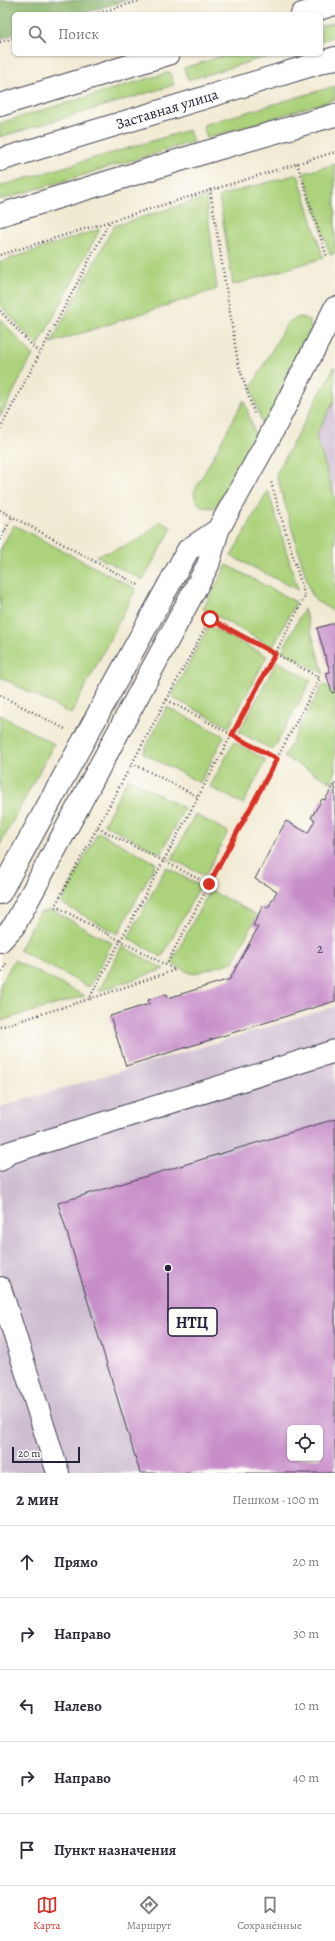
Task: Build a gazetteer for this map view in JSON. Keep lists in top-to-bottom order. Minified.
{"streets":{"street":["Заставная улица"]},"places":["НТЦ"],"house_numbers":["2"],"scale_bar":"20 m","page":{"search":"Поиск","scale":"20 m","heading":["2 мин","Пешком · 100 m"],"list":[["Прямо","20 m"],["Направо","30 m"],["Налево","10 m"],["Направо","40 m"],"Пункт назначения"],"nav":["Карта","Маршрут","Сохранённые"]}}
